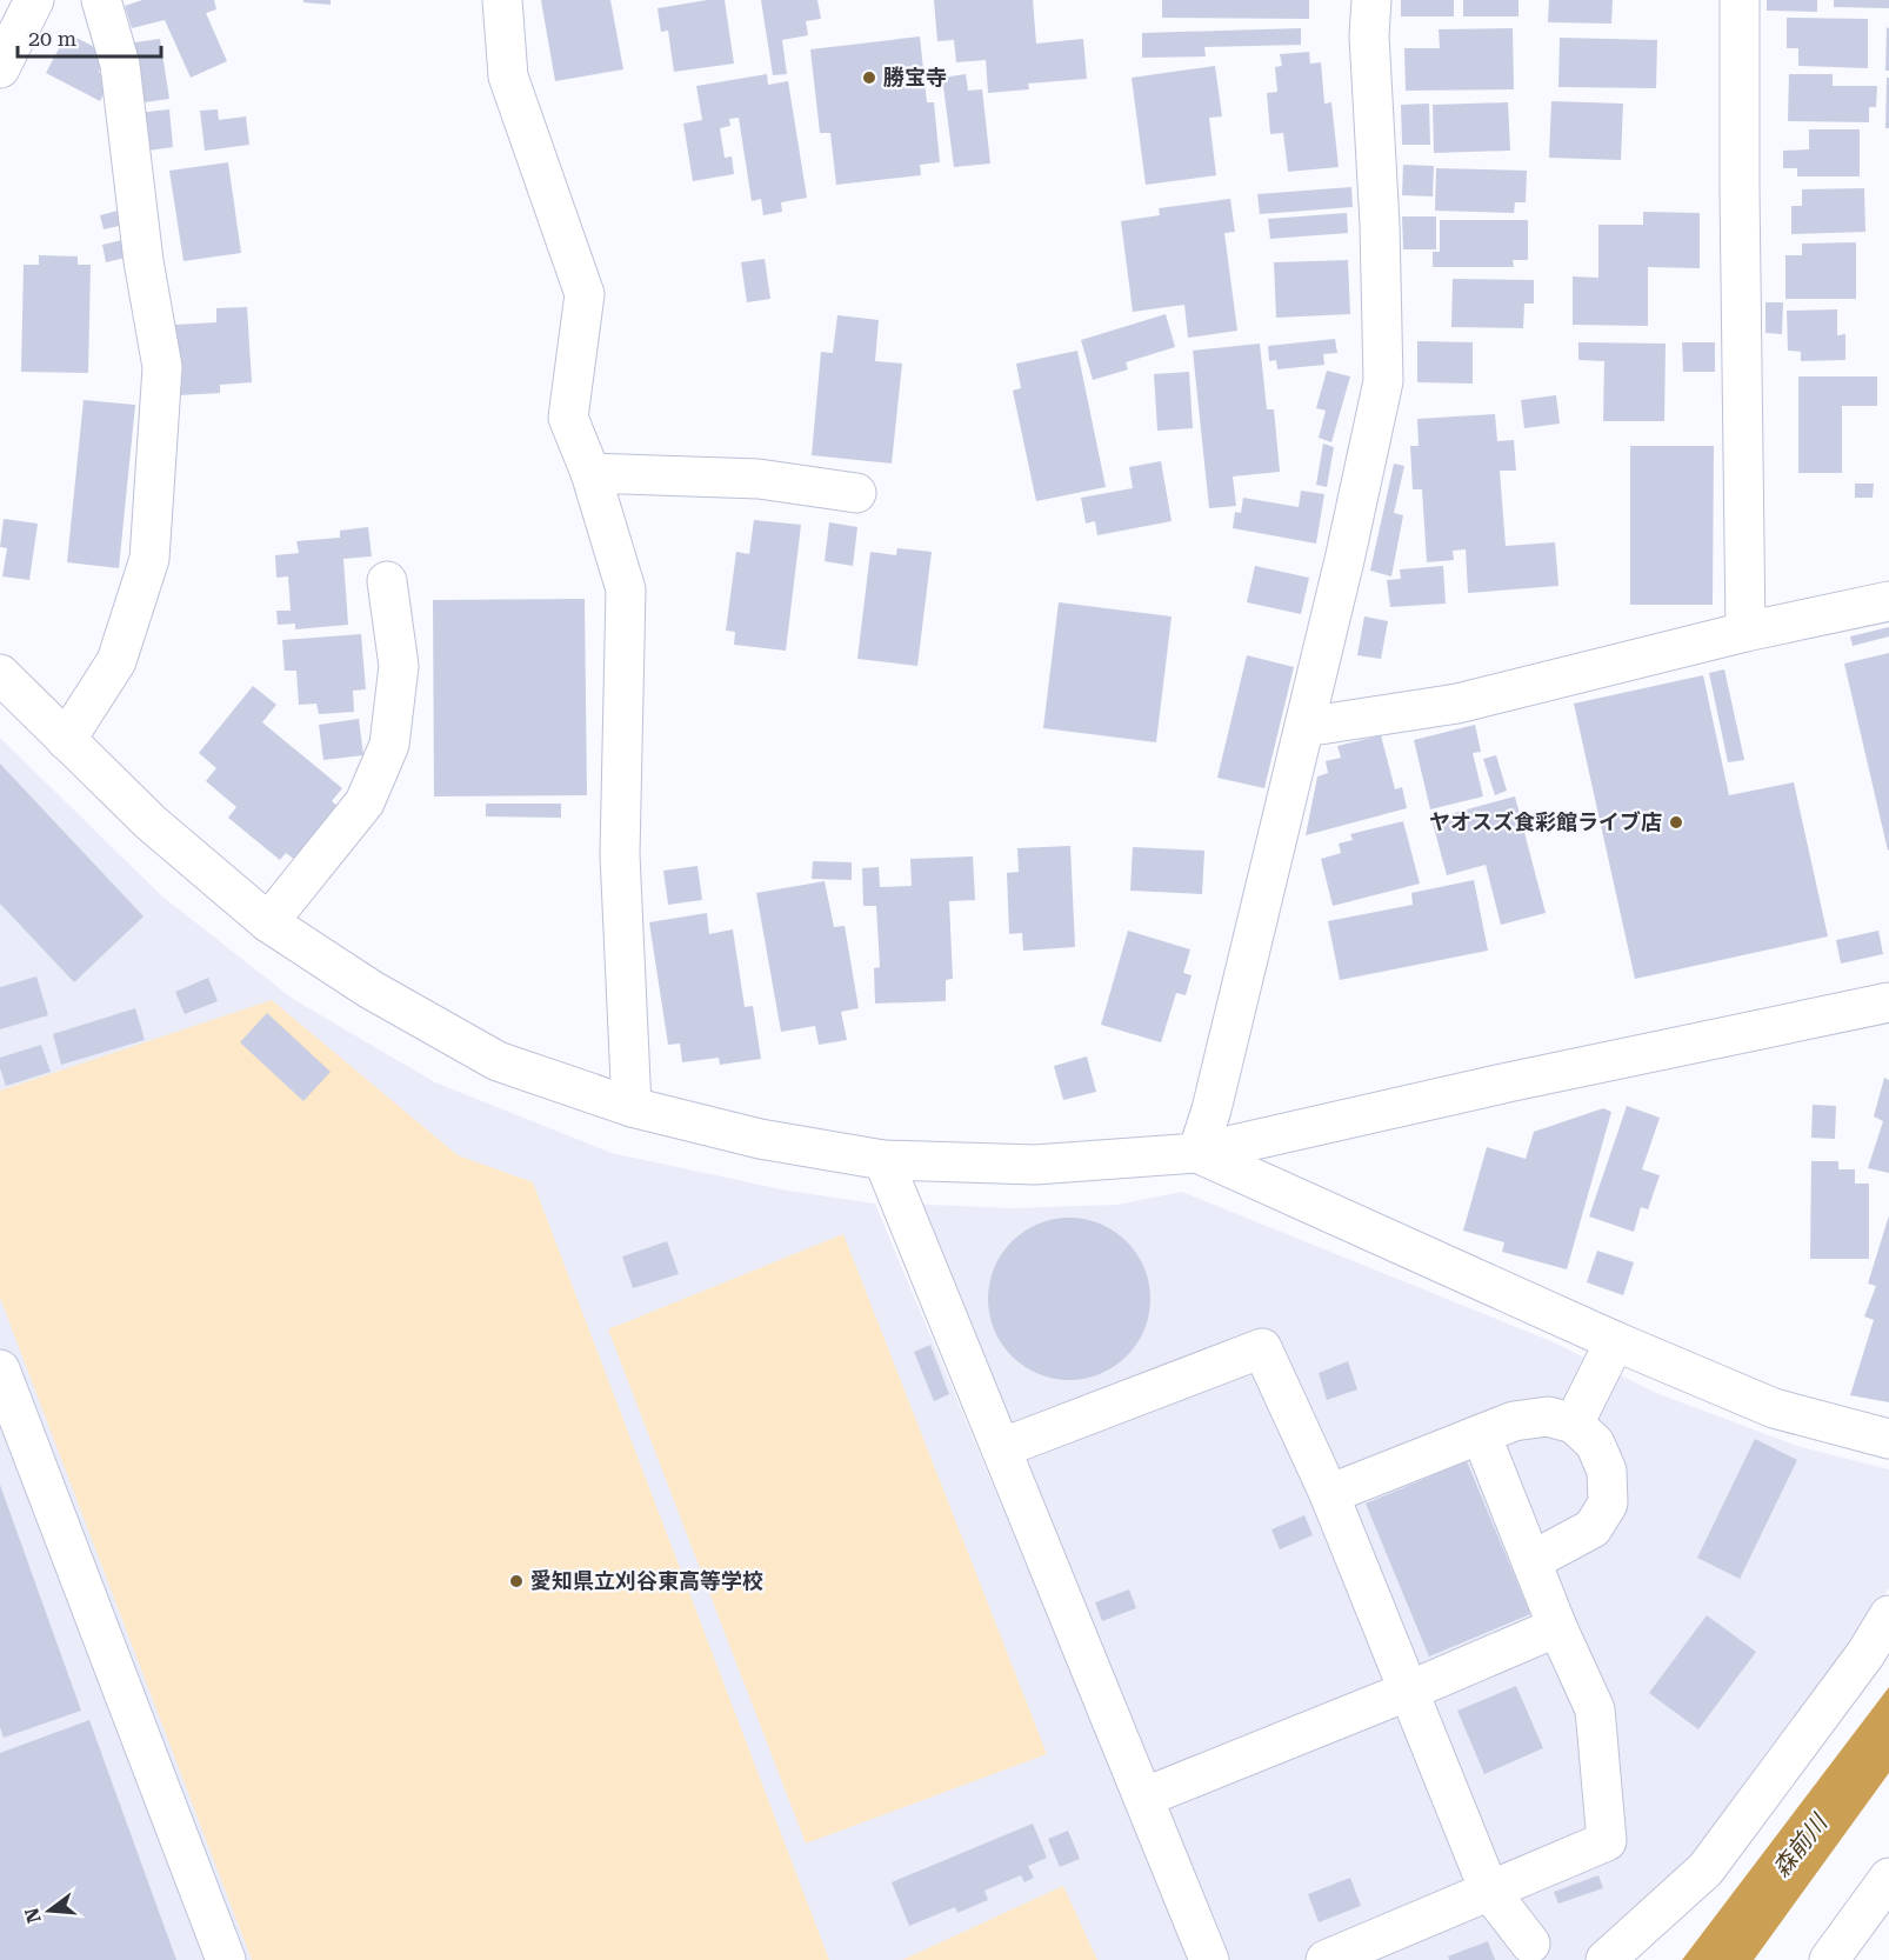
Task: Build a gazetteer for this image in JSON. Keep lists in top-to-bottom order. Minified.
{"water":["森前川"],"places":["勝宝寺","ヤオスズ食彩館ライブ店","愛知県立刈谷東高等学校"],"scale_bar":"20 m","north":"left"}
